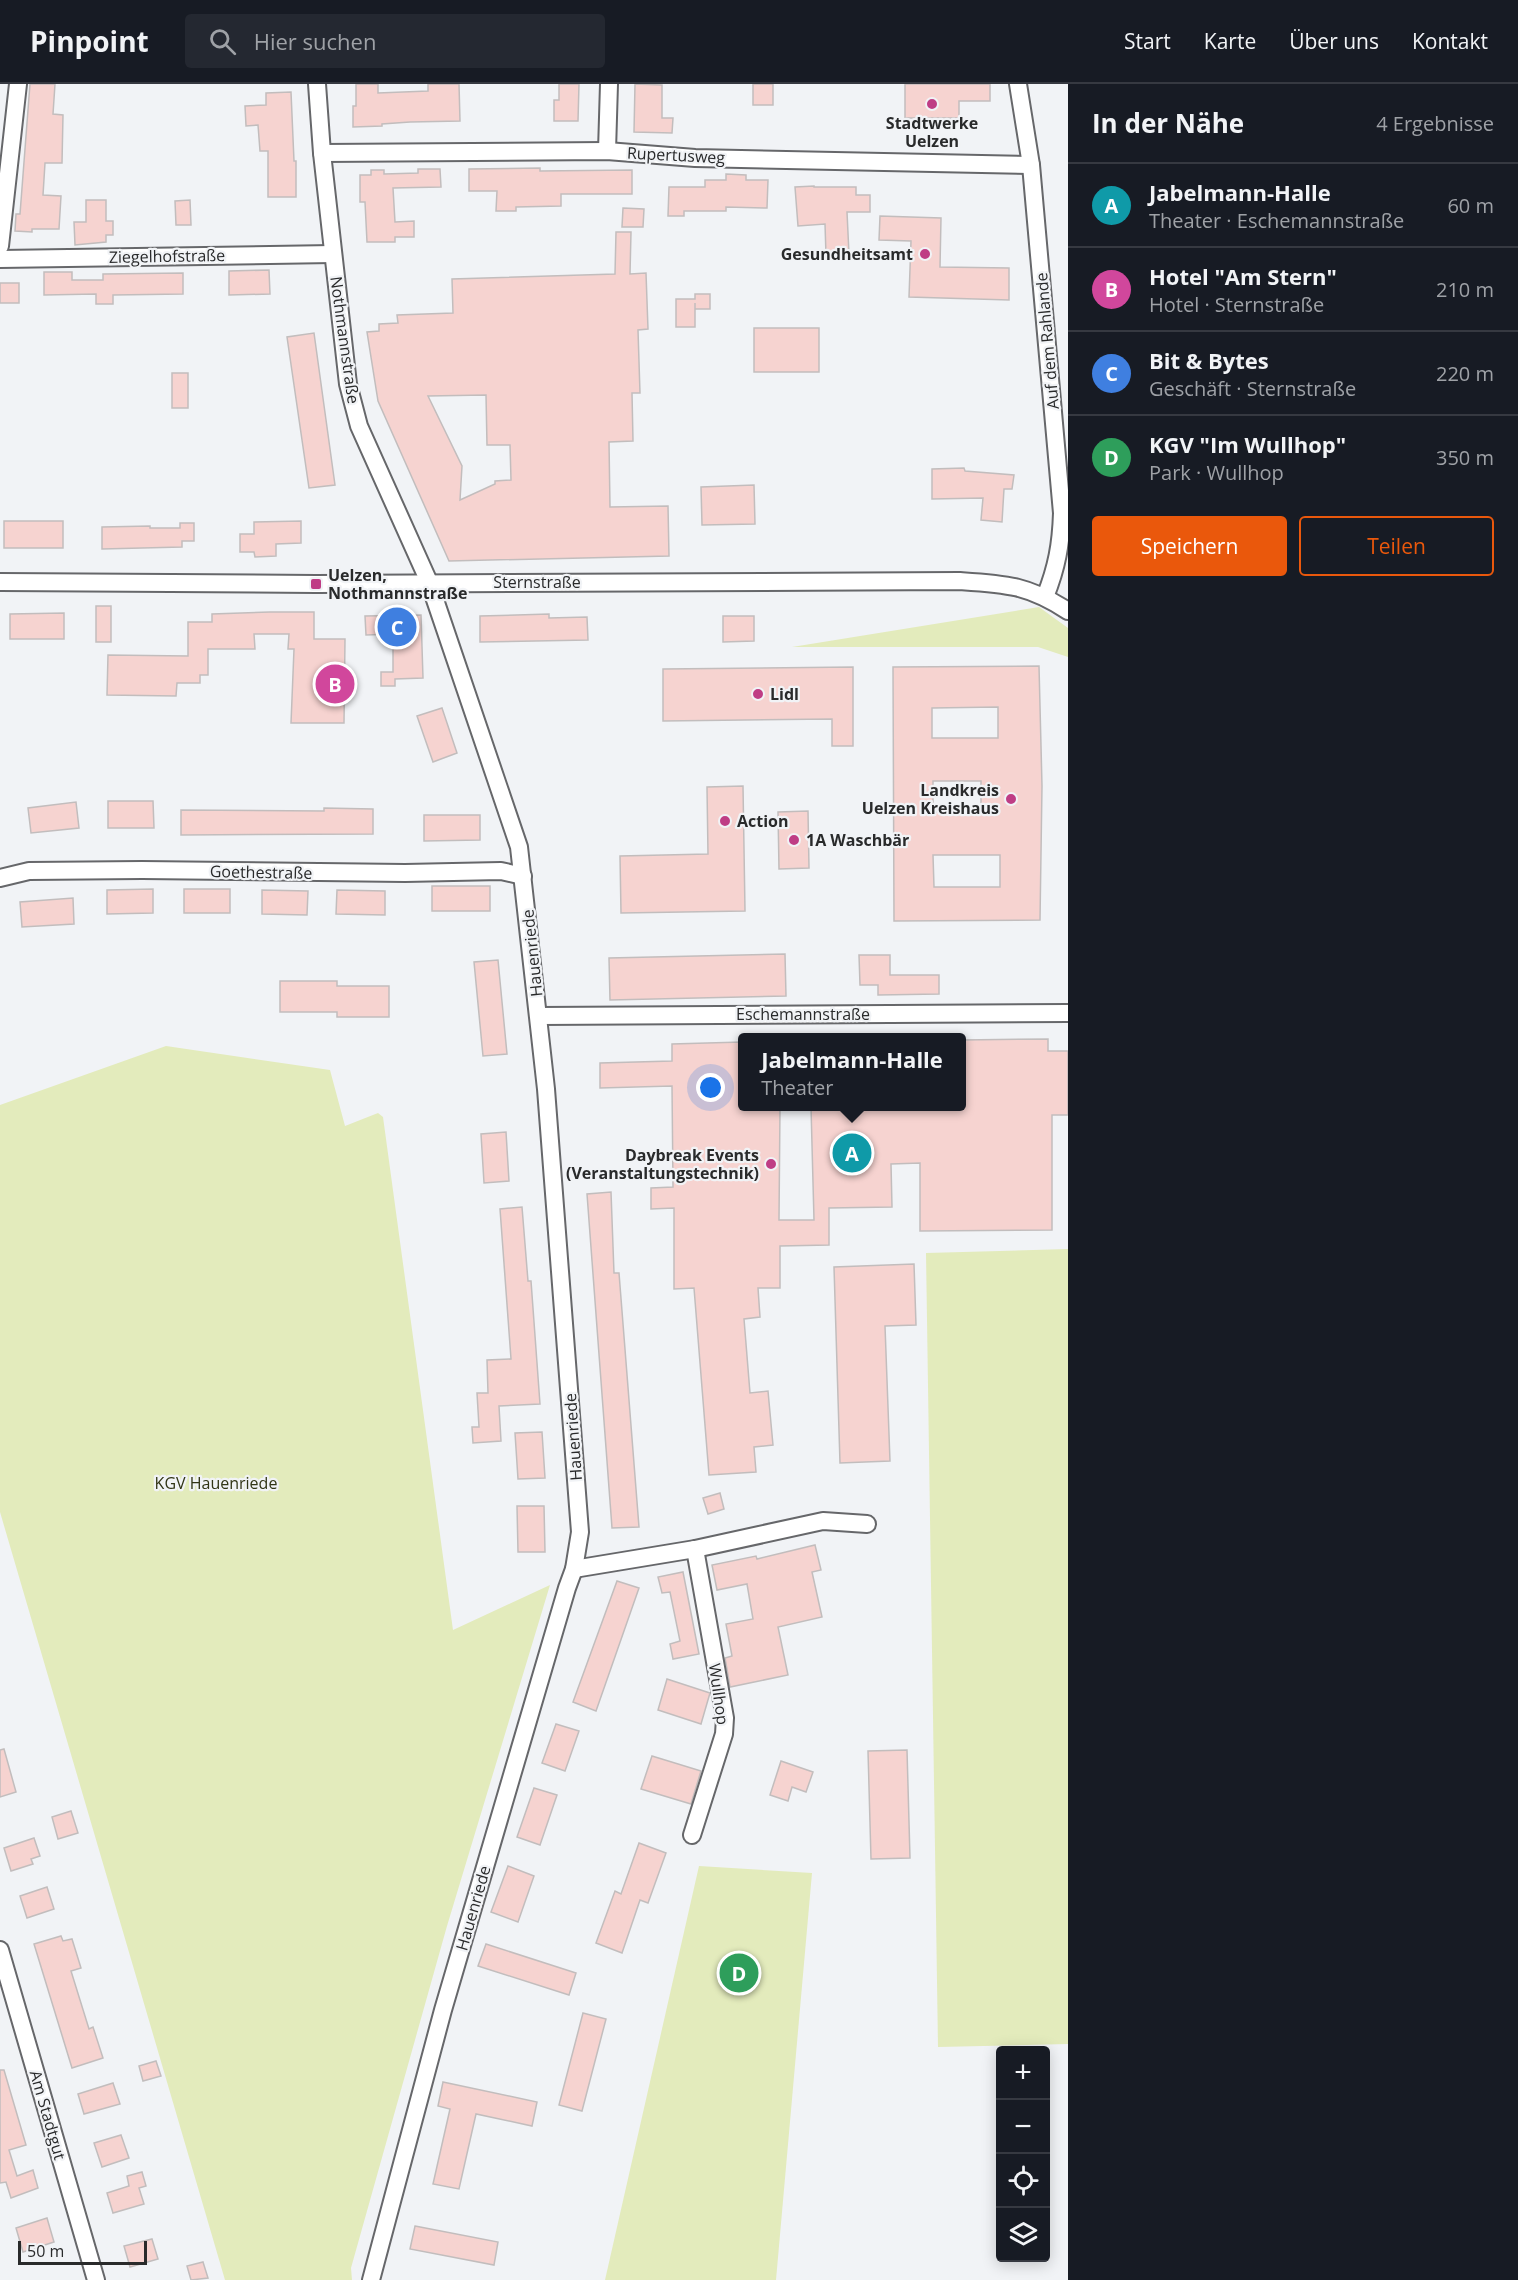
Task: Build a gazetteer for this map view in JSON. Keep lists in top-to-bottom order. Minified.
{"streets":{"street":["Rupertusweg","Ziegelhofstraße","Nothmannstraße","Auf dem Rahlande","Sternstraße","Goethestraße","Hauenriede","Eschemannstraße","Wullhop","Am Stadtgut"]},"crossings":[["Rupertusweg","Nothmannstraße"],["Rupertusweg","Auf dem Rahlande"],["Ziegelhofstraße","Nothmannstraße"],["Nothmannstraße","Sternstraße"],["Nothmannstraße","Hauenriede"],["Auf dem Rahlande","Sternstraße"],["Sternstraße","Hauenriede"],["Goethestraße","Hauenriede"],["Hauenriede","Eschemannstraße"]],"parks":["KGV Hauenriede"],"places":{"other":["Stadtwerke Uelzen","Gesundheitsamt","Lidl","Landkreis Uelzen Kreishaus","Action","1A Waschbär","Daybreak Events (Veranstaltungstechnik)"],"transit":["Uelzen, Nothmannstraße"]},"scale_bar":"50 m","page":{"header":"Pinpoint","search":"Hier suchen","nav":["Start","Karte","Über uns","Kontakt"],"heading":["In der Nähe","4 Ergebnisse"],"list":[{"mark":"A","name":"Jabelmann-Halle","note":"Theater · Eschemannstraße","value":"60 m"},{"mark":"B","name":"Hotel \"Am Stern\"","note":"Hotel · Sternstraße","value":"210 m"},{"mark":"C","name":"Bit & Bytes","note":"Geschäft · Sternstraße","value":"220 m"},{"mark":"D","name":"KGV \"Im Wullhop\"","note":"Park · Wullhop","value":"350 m"}],"buttons":["Speichern","Teilen"],"pins":["C","B","A","D"],"popup":["Jabelmann-Halle","Theater"],"map_buttons":["+","−"],"scale":"50 m"}}
